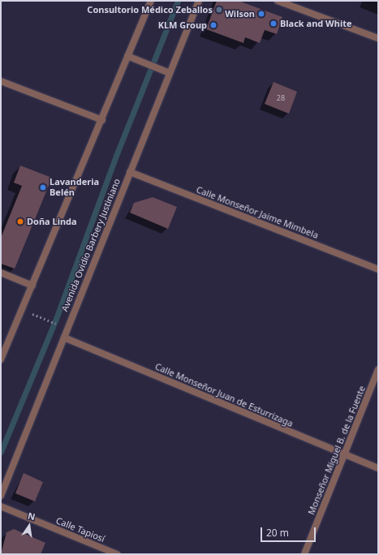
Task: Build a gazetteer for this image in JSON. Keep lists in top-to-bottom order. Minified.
{"streets":{"street":["Calle Monseñor Jaime Mimbela","Avenida Ovidio Barbery Justiniano","Calle Monseñor Juan de Esturrizaga","Monseñor Miguel B. de la Fuente","Calle Tapiosí"]},"crossings":[["Calle Monseñor Jaime Mimbela","Avenida Ovidio Barbery Justiniano"],["Avenida Ovidio Barbery Justiniano","Calle Monseñor Juan de Esturrizaga"],["Calle Monseñor Juan de Esturrizaga","Monseñor Miguel B. de la Fuente"]],"places":["Consultorio Médico Zeballos","Wilson","Black and White","KLM Group","Lavanderia Belén","Doña Linda"],"house_numbers":["28"],"scale_bar":"20 m","north":"top"}
